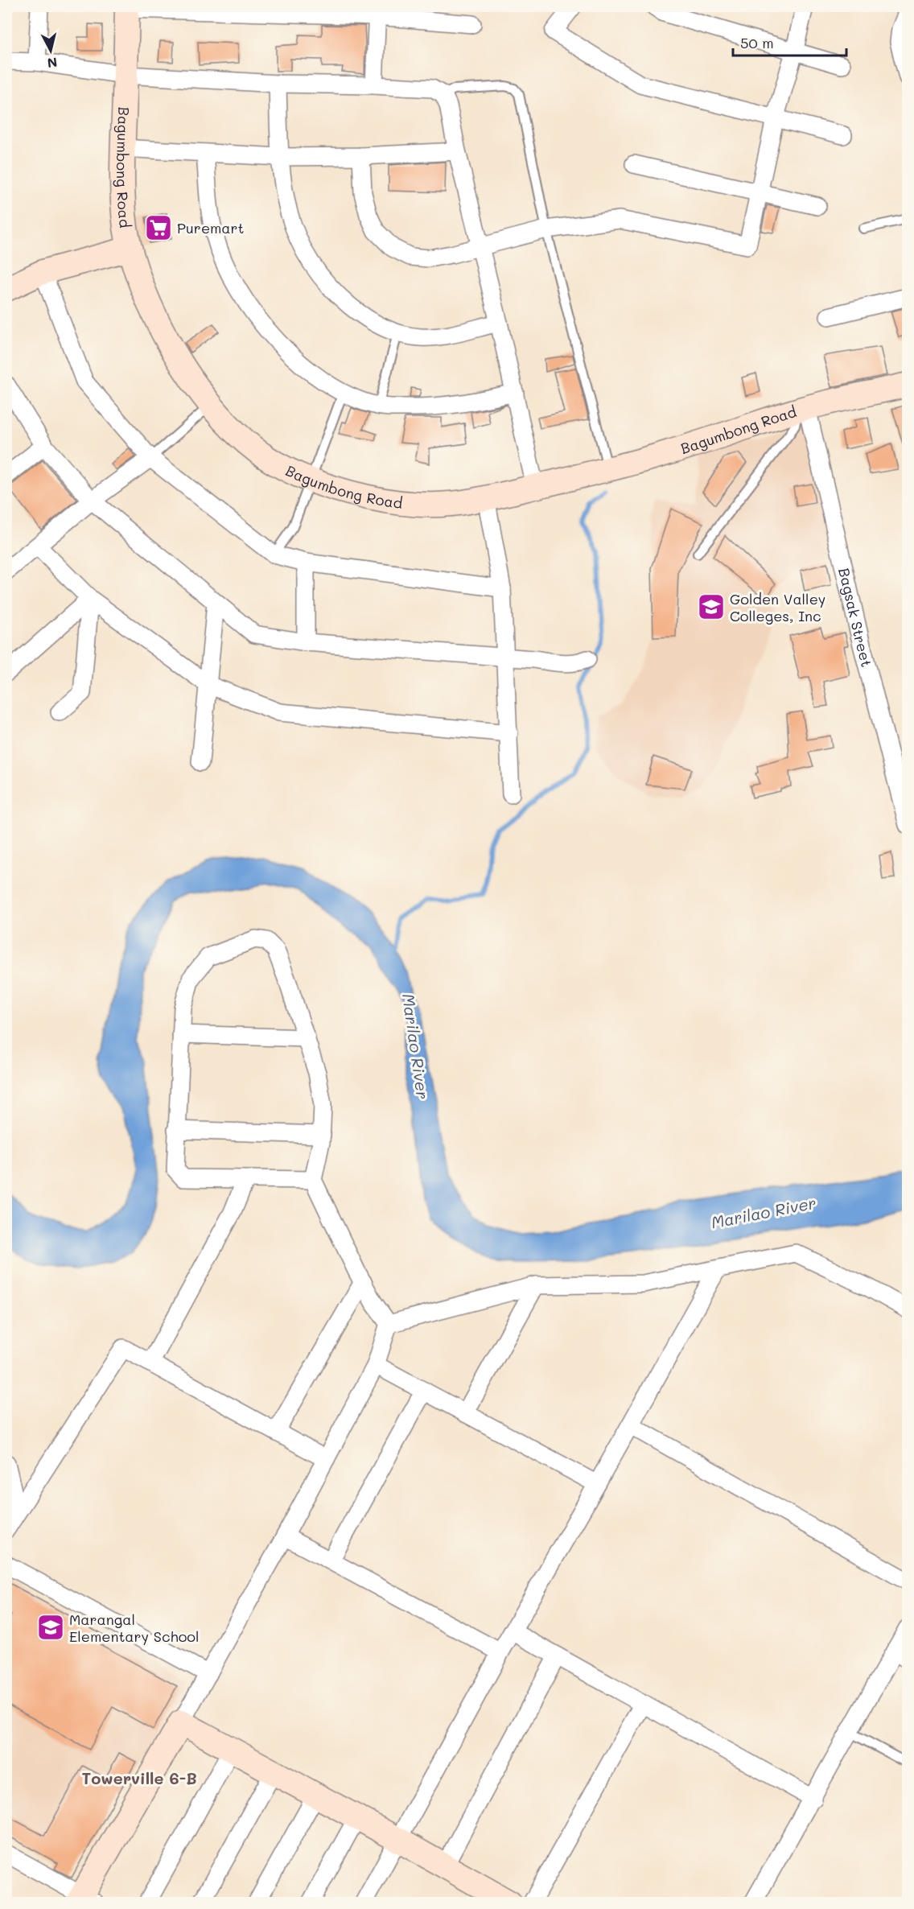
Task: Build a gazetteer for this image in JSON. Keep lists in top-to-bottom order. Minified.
{"streets":{"street":["Bagumbong Road","Bagsak Street"]},"crossings":[["Bagumbong Road","Bagsak Street"]],"districts":["Towerville 6-B"],"water":["Marilao River"],"places":{"supermarket":["Puremart"],"school or university":["Golden Valley Colleges, Inc","Marangal Elementary School"]},"scale_bar":"50 m","north":"bottom"}
